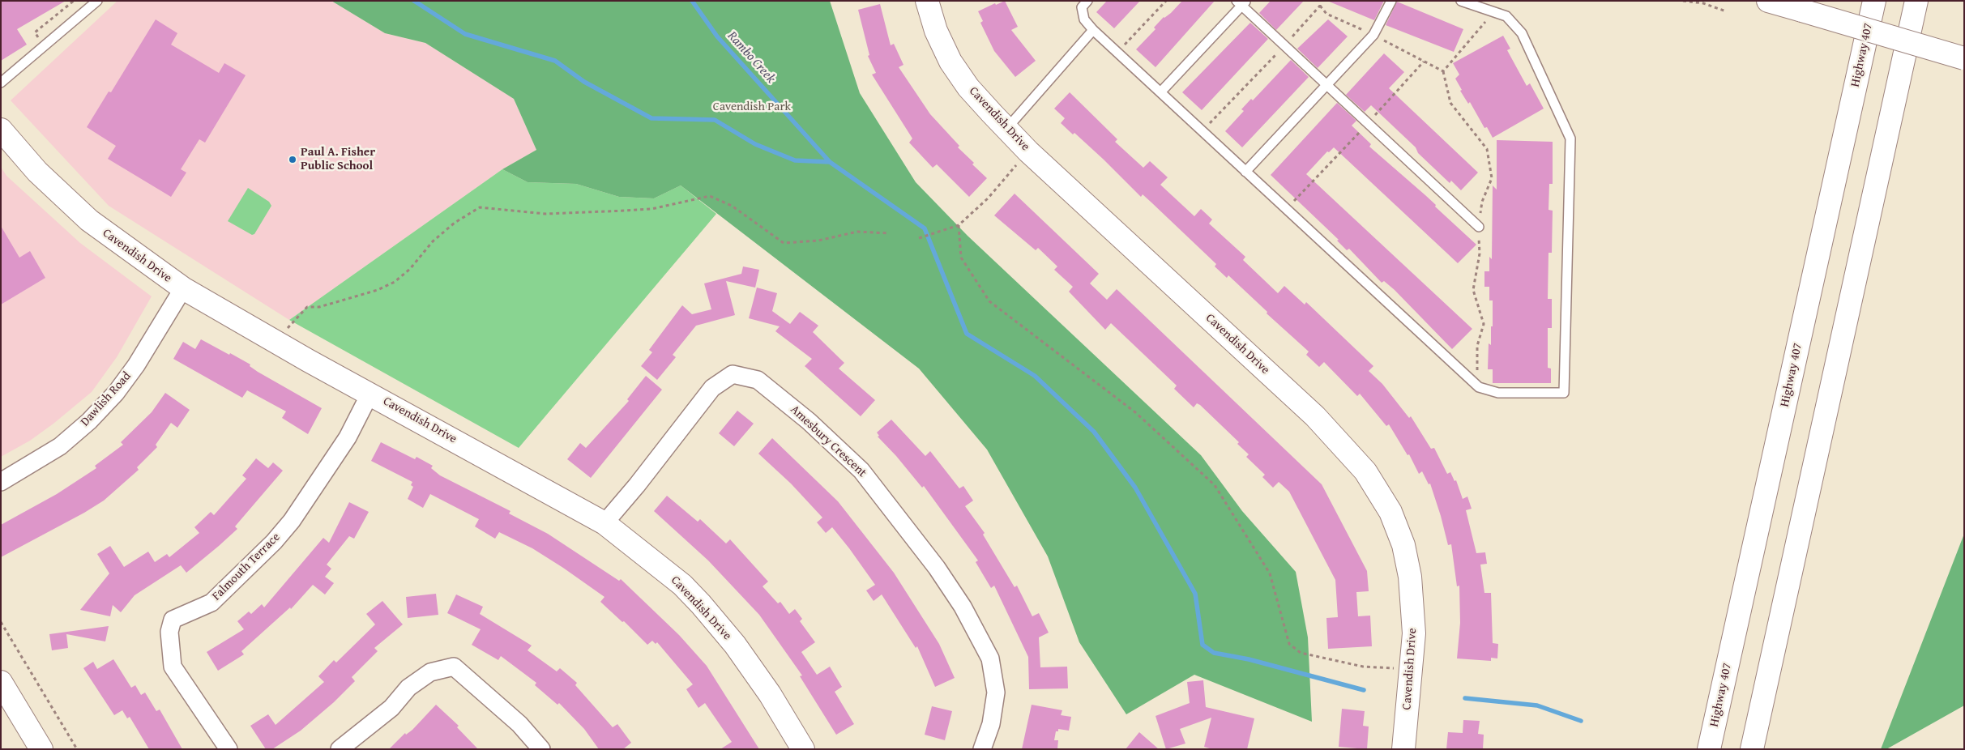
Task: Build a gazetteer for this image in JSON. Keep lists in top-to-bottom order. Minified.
{"streets":{"main road":["Highway 407","Cavendish Drive"],"street":["Dawlish Road","Amesbury Crescent","Falmouth Terrace"]},"crossings":[["Cavendish Drive","Dawlish Road"],["Cavendish Drive","Amesbury Crescent"],["Cavendish Drive","Falmouth Terrace"]],"water":["Rambo Creek"],"parks":["Cavendish Park"],"places":["Paul A. Fisher Public School"]}
